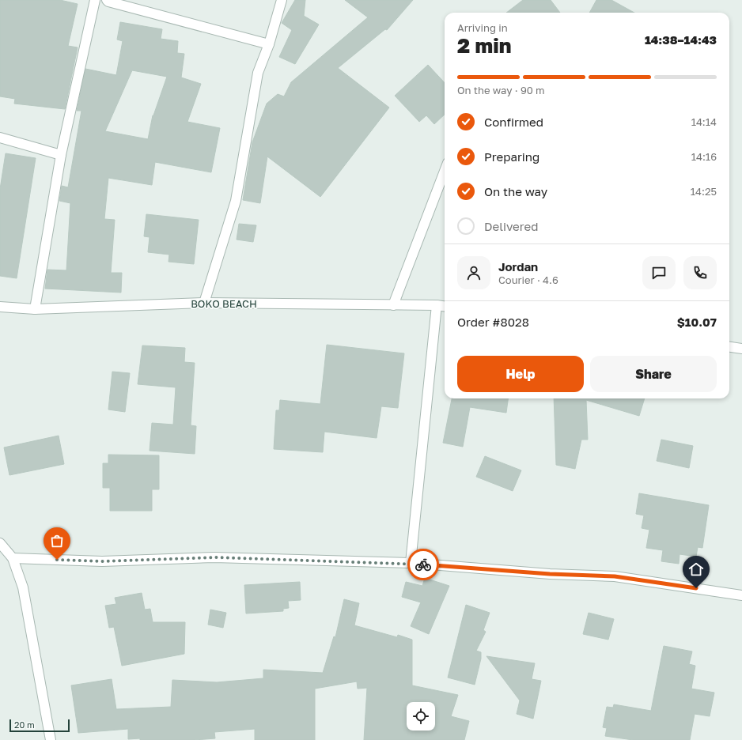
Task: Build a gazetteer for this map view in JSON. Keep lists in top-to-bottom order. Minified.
{"streets":{"street":["BOKO BEACH"]},"scale_bar":"20 m","page":{"heading":["2 min","Arriving in","14:38–14:43"],"panel":["Jordan","Courier · 4.6","Order #8028","$10.07"],"bar":"On the way · 90 m","list":[["Confirmed","14:14"],["Preparing","14:16"],["On the way","14:25"],"Delivered"],"buttons":["Help","Share"],"scale":"20 m"}}
